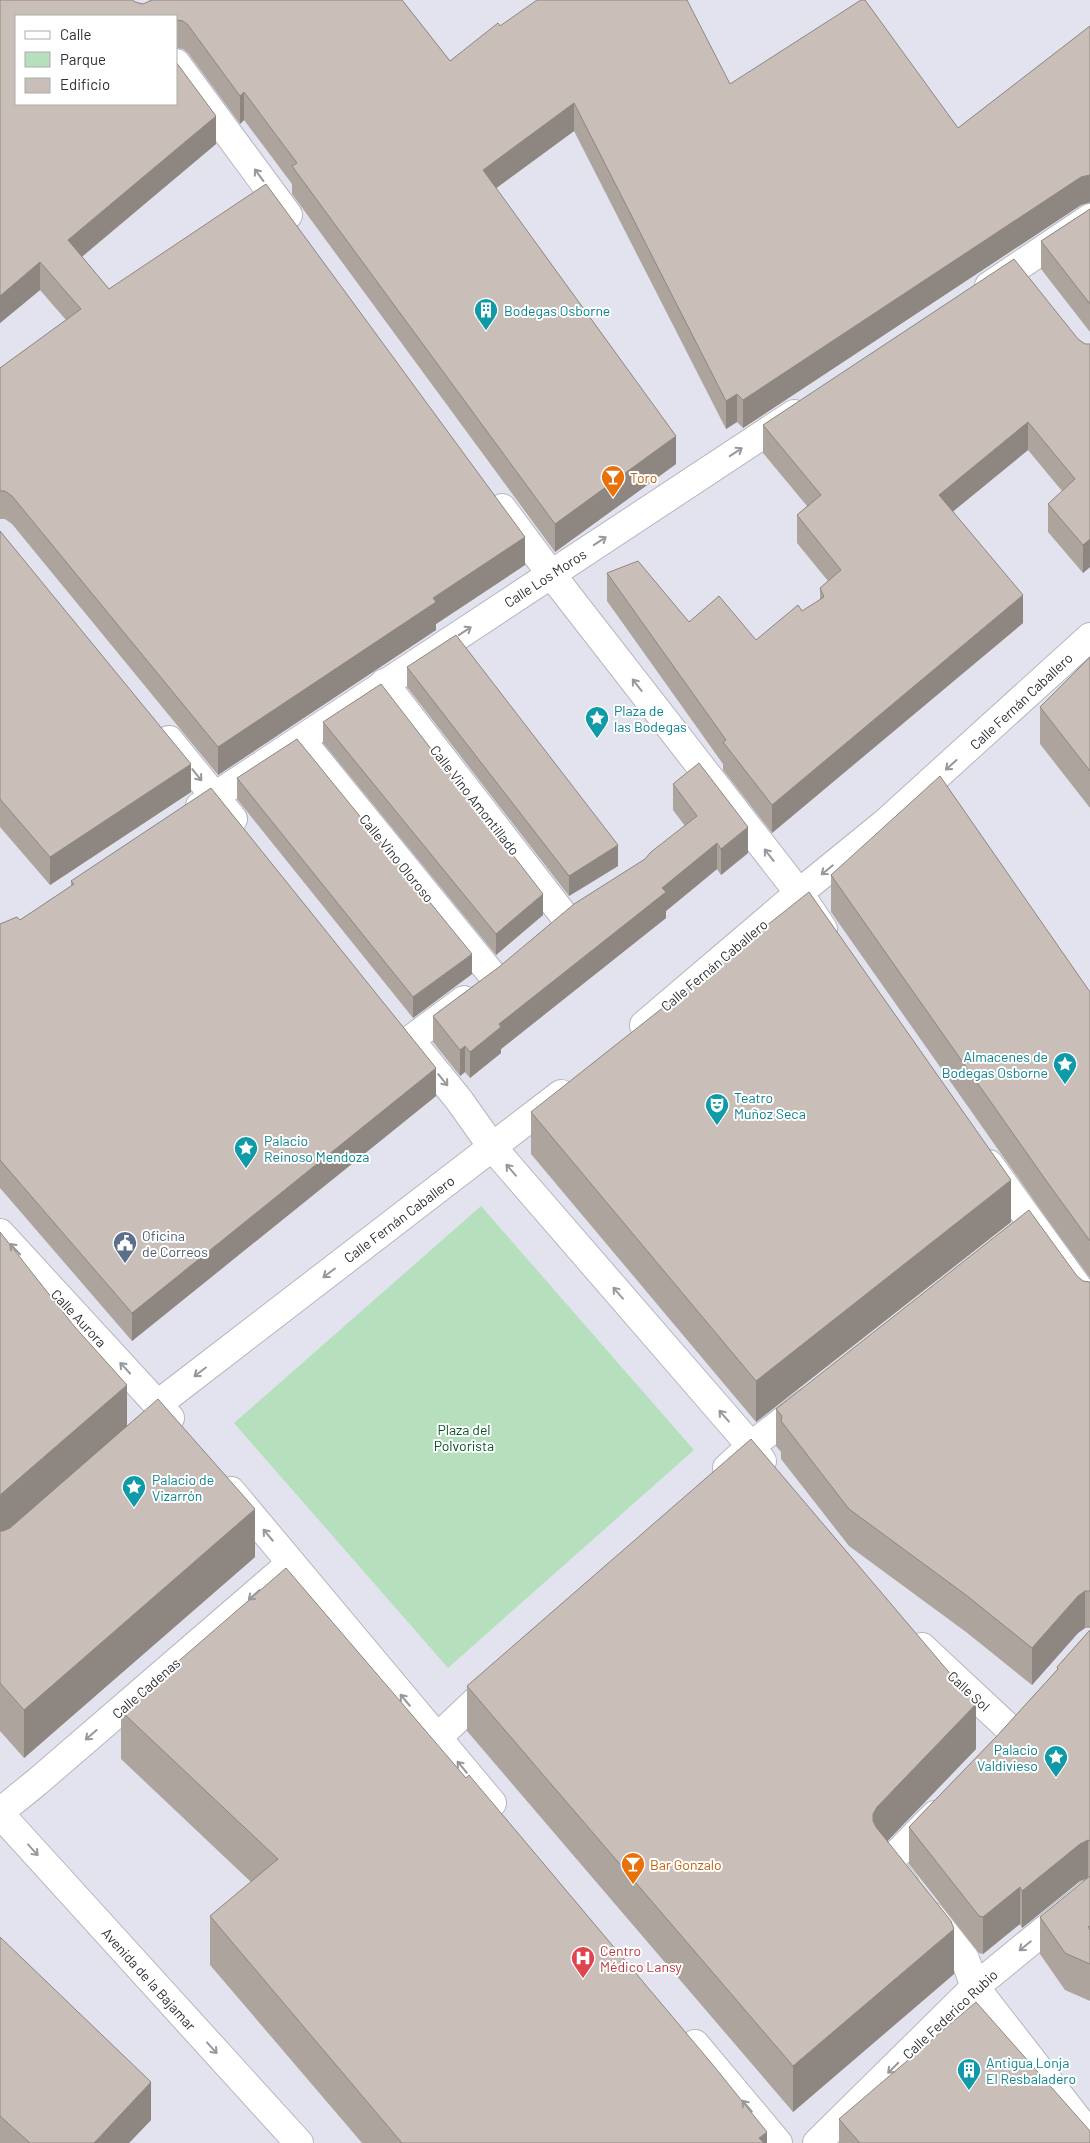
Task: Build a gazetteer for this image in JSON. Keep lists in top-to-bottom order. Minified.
{"streets":{"street":["Calle Los Moros","Calle Fernán Caballero","Calle Vino Amontillado","Calle Vino Oloroso","Calle Aurora","Calle Cadenas","Calle Sol","Avenida de la Bajamar","Calle Federico Rubio"]},"crossings":[["Calle Los Moros","Calle Vino Amontillado"],["Calle Los Moros","Calle Vino Oloroso"],["Calle Fernán Caballero","Calle Aurora"],["Calle Cadenas","Avenida de la Bajamar"]],"one_way":["Calle Los Moros","Calle Fernán Caballero","Calle Aurora","Calle Cadenas","Avenida de la Bajamar","Calle Federico Rubio"],"parks":["Plaza del Polvorista"],"places":{"building":["Bodegas Osborne","Antigua Lonja El Resbaladero"],"bar":["Toro","Bar Gonzalo"],"place":["Plaza de las Bodegas","Almacenes de Bodegas Osborne","Palacio Reinoso Mendoza","Palacio de Vizarrón","Palacio Valdivieso"],"theatre":["Teatro Muñoz Seca"],"public building":["Oficina de Correos"],"hospital":["Centro Médico Lansy"]},"legend":["Calle","Parque","Edificio"]}
